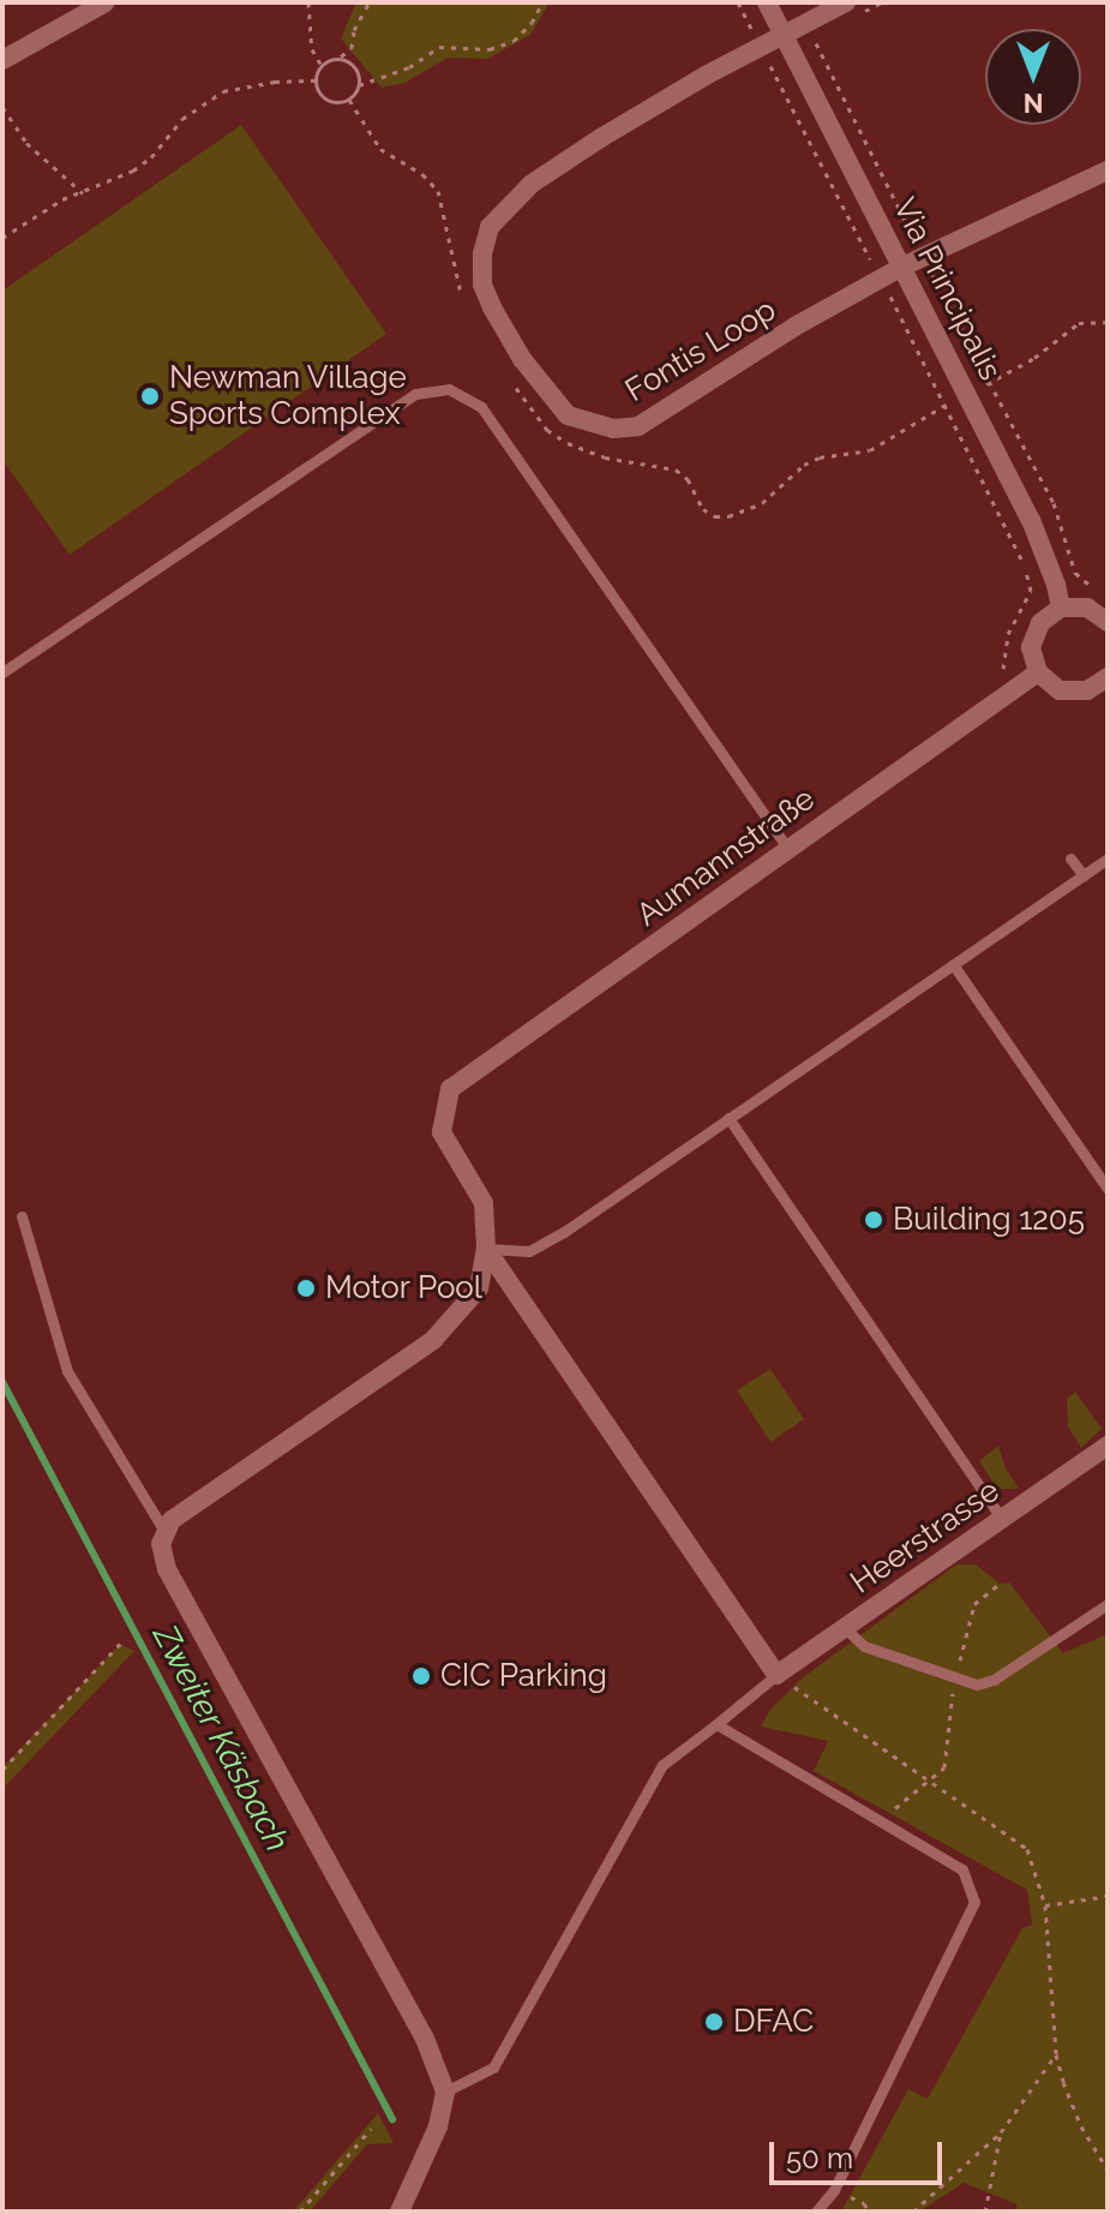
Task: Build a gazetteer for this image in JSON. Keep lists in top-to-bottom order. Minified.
{"streets":{"street":["Via Principalis","Fontis Loop","Aumannstraße","Heerstrasse"]},"crossings":[["Via Principalis","Fontis Loop"]],"water":["Zweiter Käsbach"],"places":["Newman Village Sports Complex","Building 1205","Motor Pool","CIC Parking","DFAC"],"scale_bar":"50 m","north":"bottom"}
